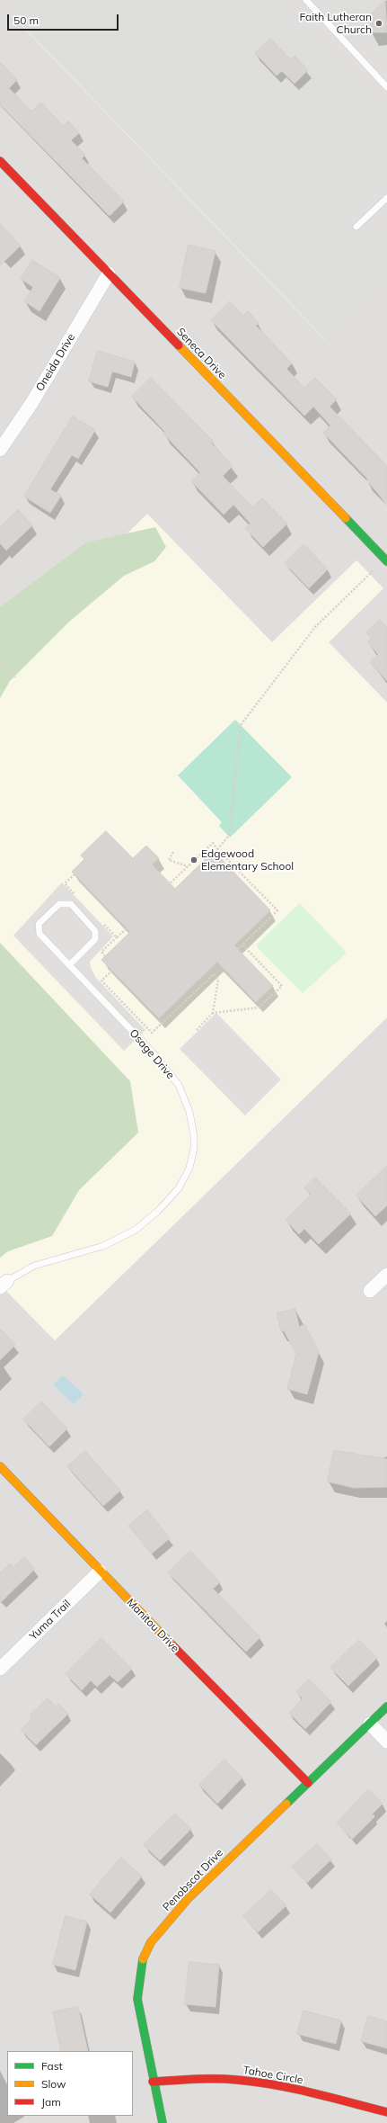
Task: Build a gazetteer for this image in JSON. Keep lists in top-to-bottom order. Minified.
{"streets":{"street":["Seneca Drive","Oneida Drive","Yuma Trail","Manitou Drive","Penobscot Drive","Tahoe Circle"],"lane":["Osage Drive"]},"crossings":[["Seneca Drive","Oneida Drive"],["Yuma Trail","Manitou Drive"],["Manitou Drive","Penobscot Drive"],["Penobscot Drive","Tahoe Circle"]],"places":["Faith Lutheran Church","Edgewood Elementary School"],"legend":["Fast","Slow","Jam"],"scale_bar":"50 m"}
